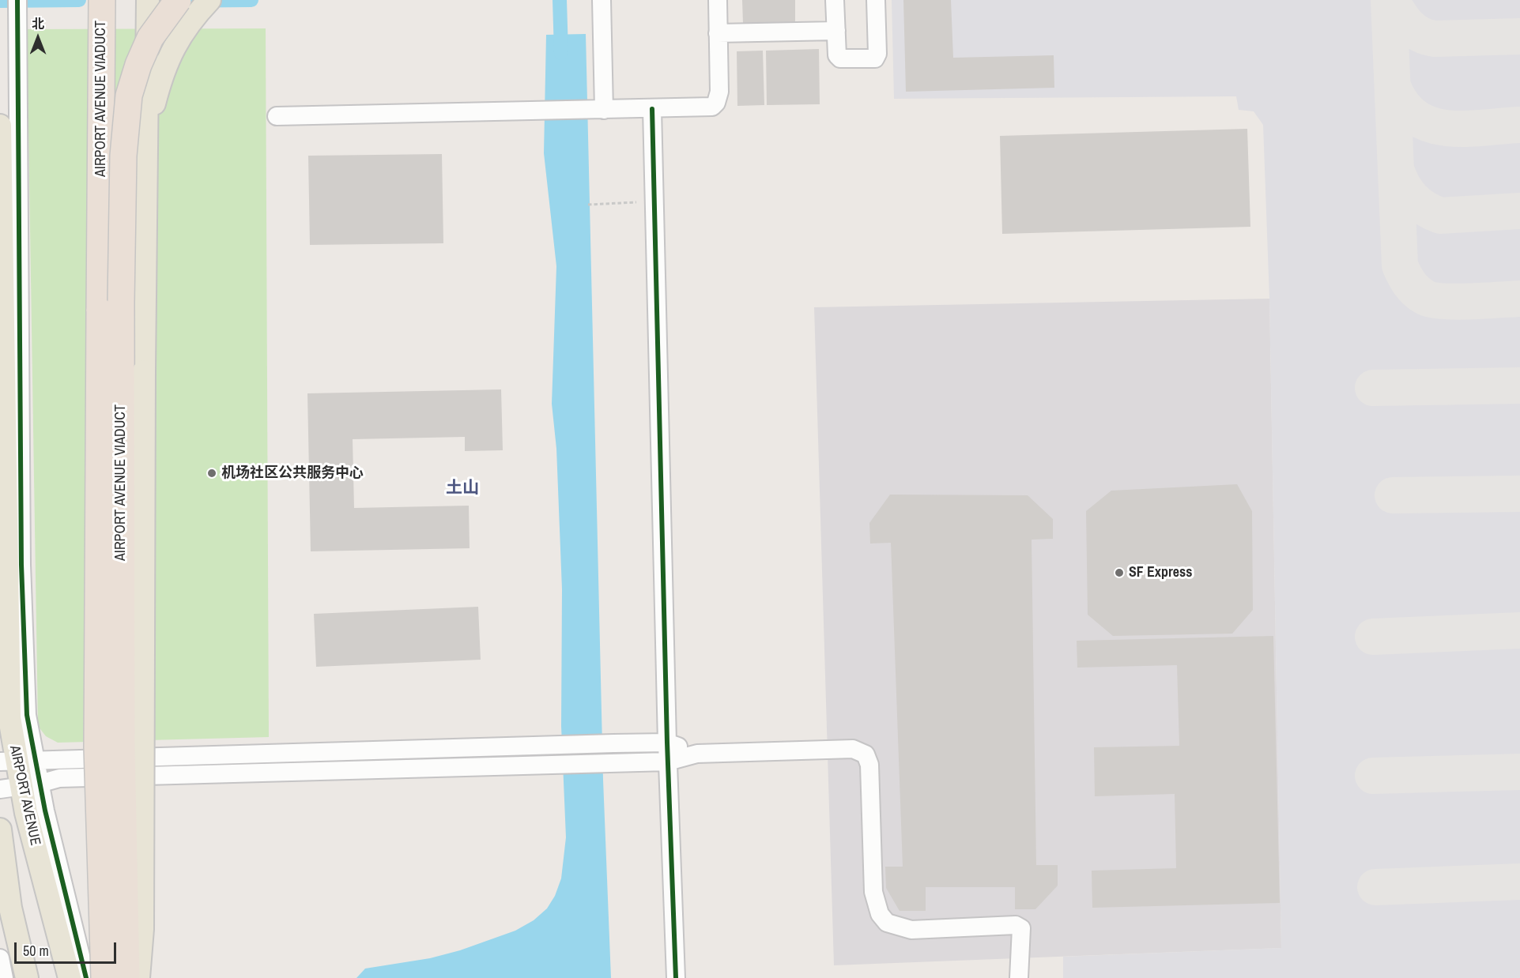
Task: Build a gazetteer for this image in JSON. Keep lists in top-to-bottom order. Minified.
{"streets":{"highway":["AIRPORT AVENUE VIADUCT"],"main road":["AIRPORT AVENUE"]},"districts":["土山"],"places":["机场社区公共服务中心","SF Express"],"scale_bar":"50 m","north":"top"}
